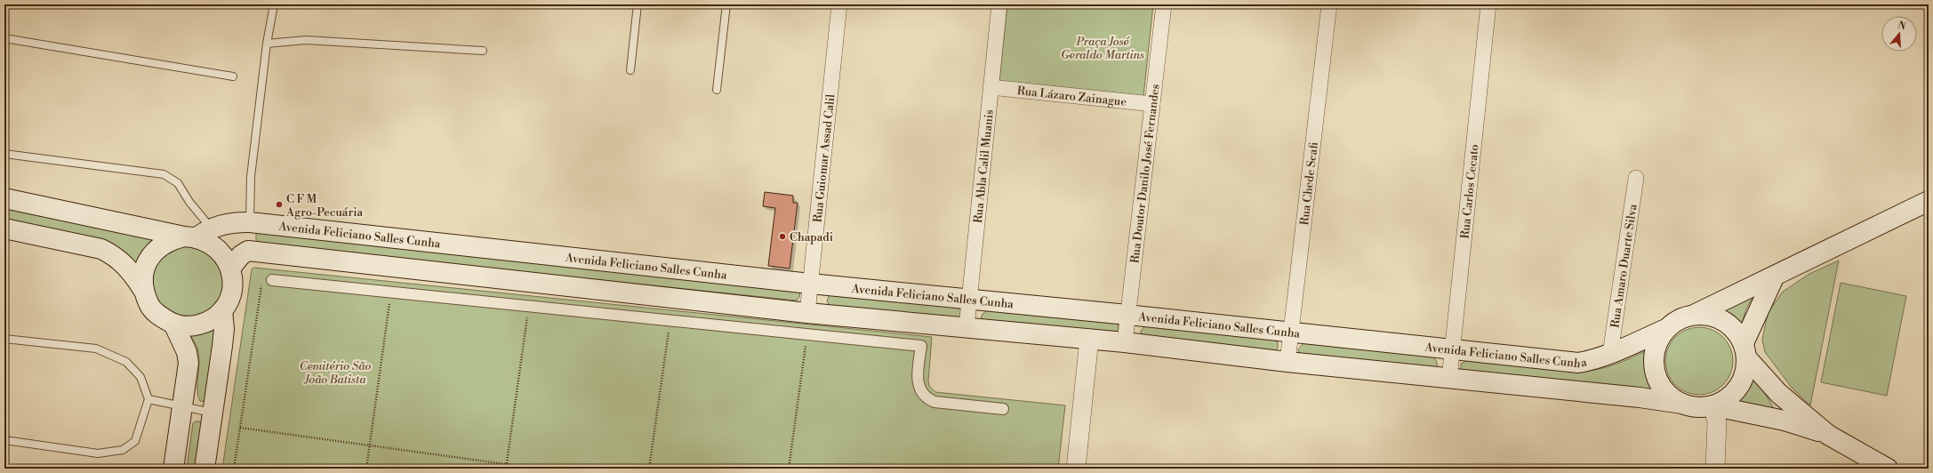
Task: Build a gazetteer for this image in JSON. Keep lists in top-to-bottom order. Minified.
{"streets":{"main road":["Avenida Feliciano Salles Cunha"],"street":["Rua Lázaro Zainague","Rua Guiomar Assad Calil","Rua Abla Calil Muanis","Rua Doutor Danilo José Fernandes","Rua Chede Scafi","Rua Carlos Cecato","Rua Amaro Duarte Silva"]},"crossings":[["Rua Lázaro Zainague","Rua Abla Calil Muanis"],["Rua Lázaro Zainague","Rua Doutor Danilo José Fernandes"],["Rua Guiomar Assad Calil","Avenida Feliciano Salles Cunha"],["Rua Abla Calil Muanis","Avenida Feliciano Salles Cunha"],["Rua Doutor Danilo José Fernandes","Avenida Feliciano Salles Cunha"],["Rua Chede Scafi","Avenida Feliciano Salles Cunha"],["Rua Carlos Cecato","Avenida Feliciano Salles Cunha"],["Avenida Feliciano Salles Cunha","Rua Amaro Duarte Silva"]],"parks":["Praça José Geraldo Martins","Cemitério São João Batista"],"places":["C F M Agro-Pecuária","Chapadi"],"north":"top"}
